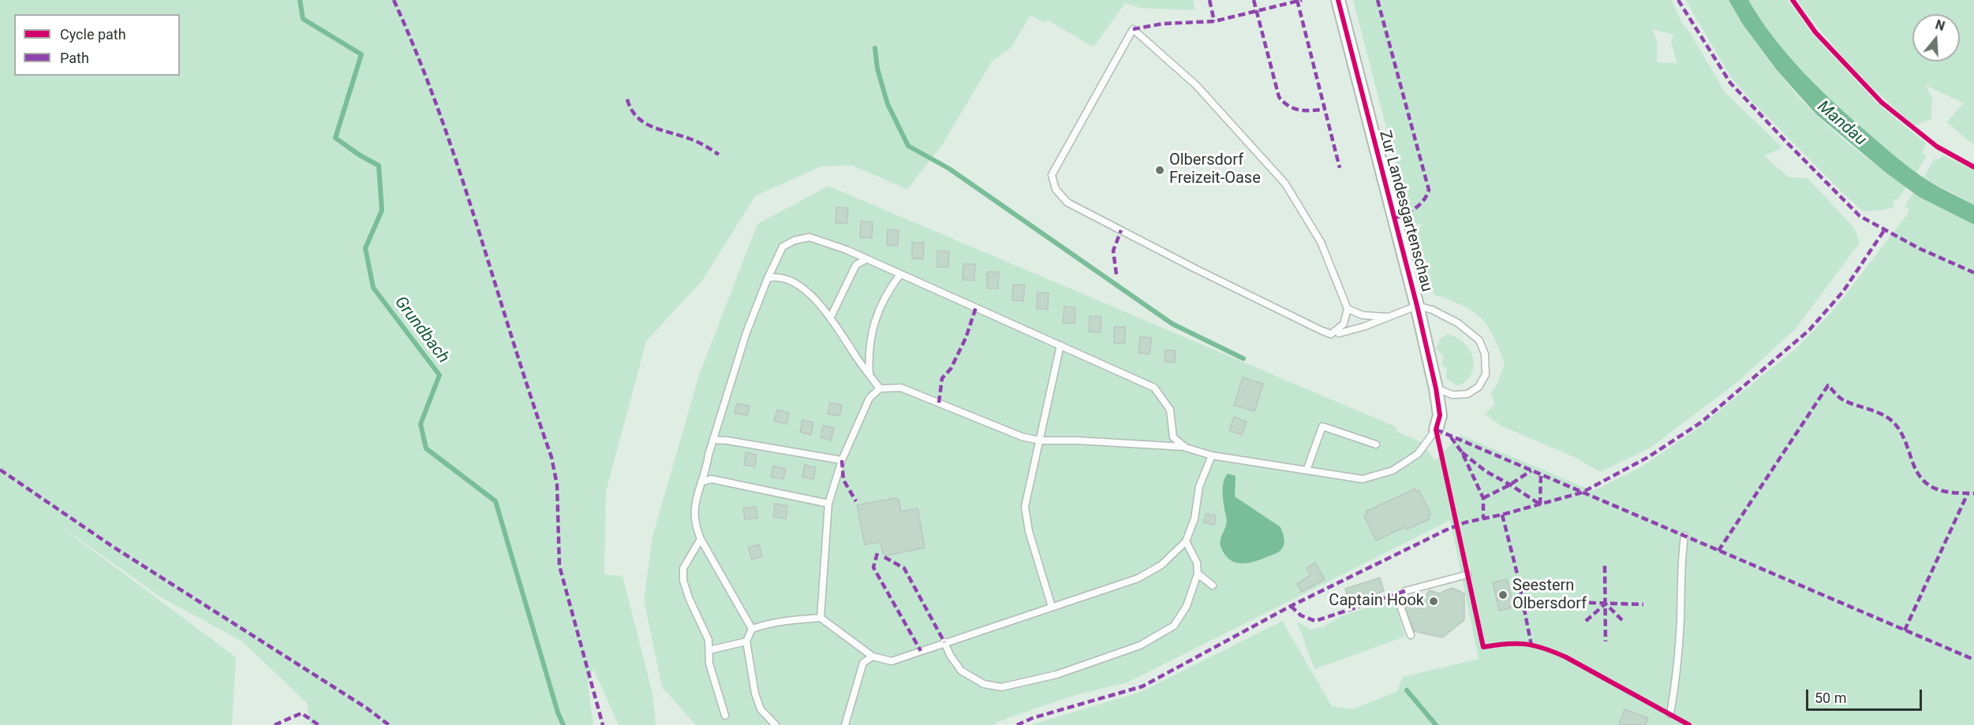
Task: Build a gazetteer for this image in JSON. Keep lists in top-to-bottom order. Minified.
{"streets":{"street":["Zur Landesgartenschau"]},"water":["Mandau","Grundbach"],"places":["Olbersdorf Freizeit-Oase","Seestern Olbersdorf","Captain Hook"],"legend":["Cycle path","Path"],"scale_bar":"50 m","north":"top"}
